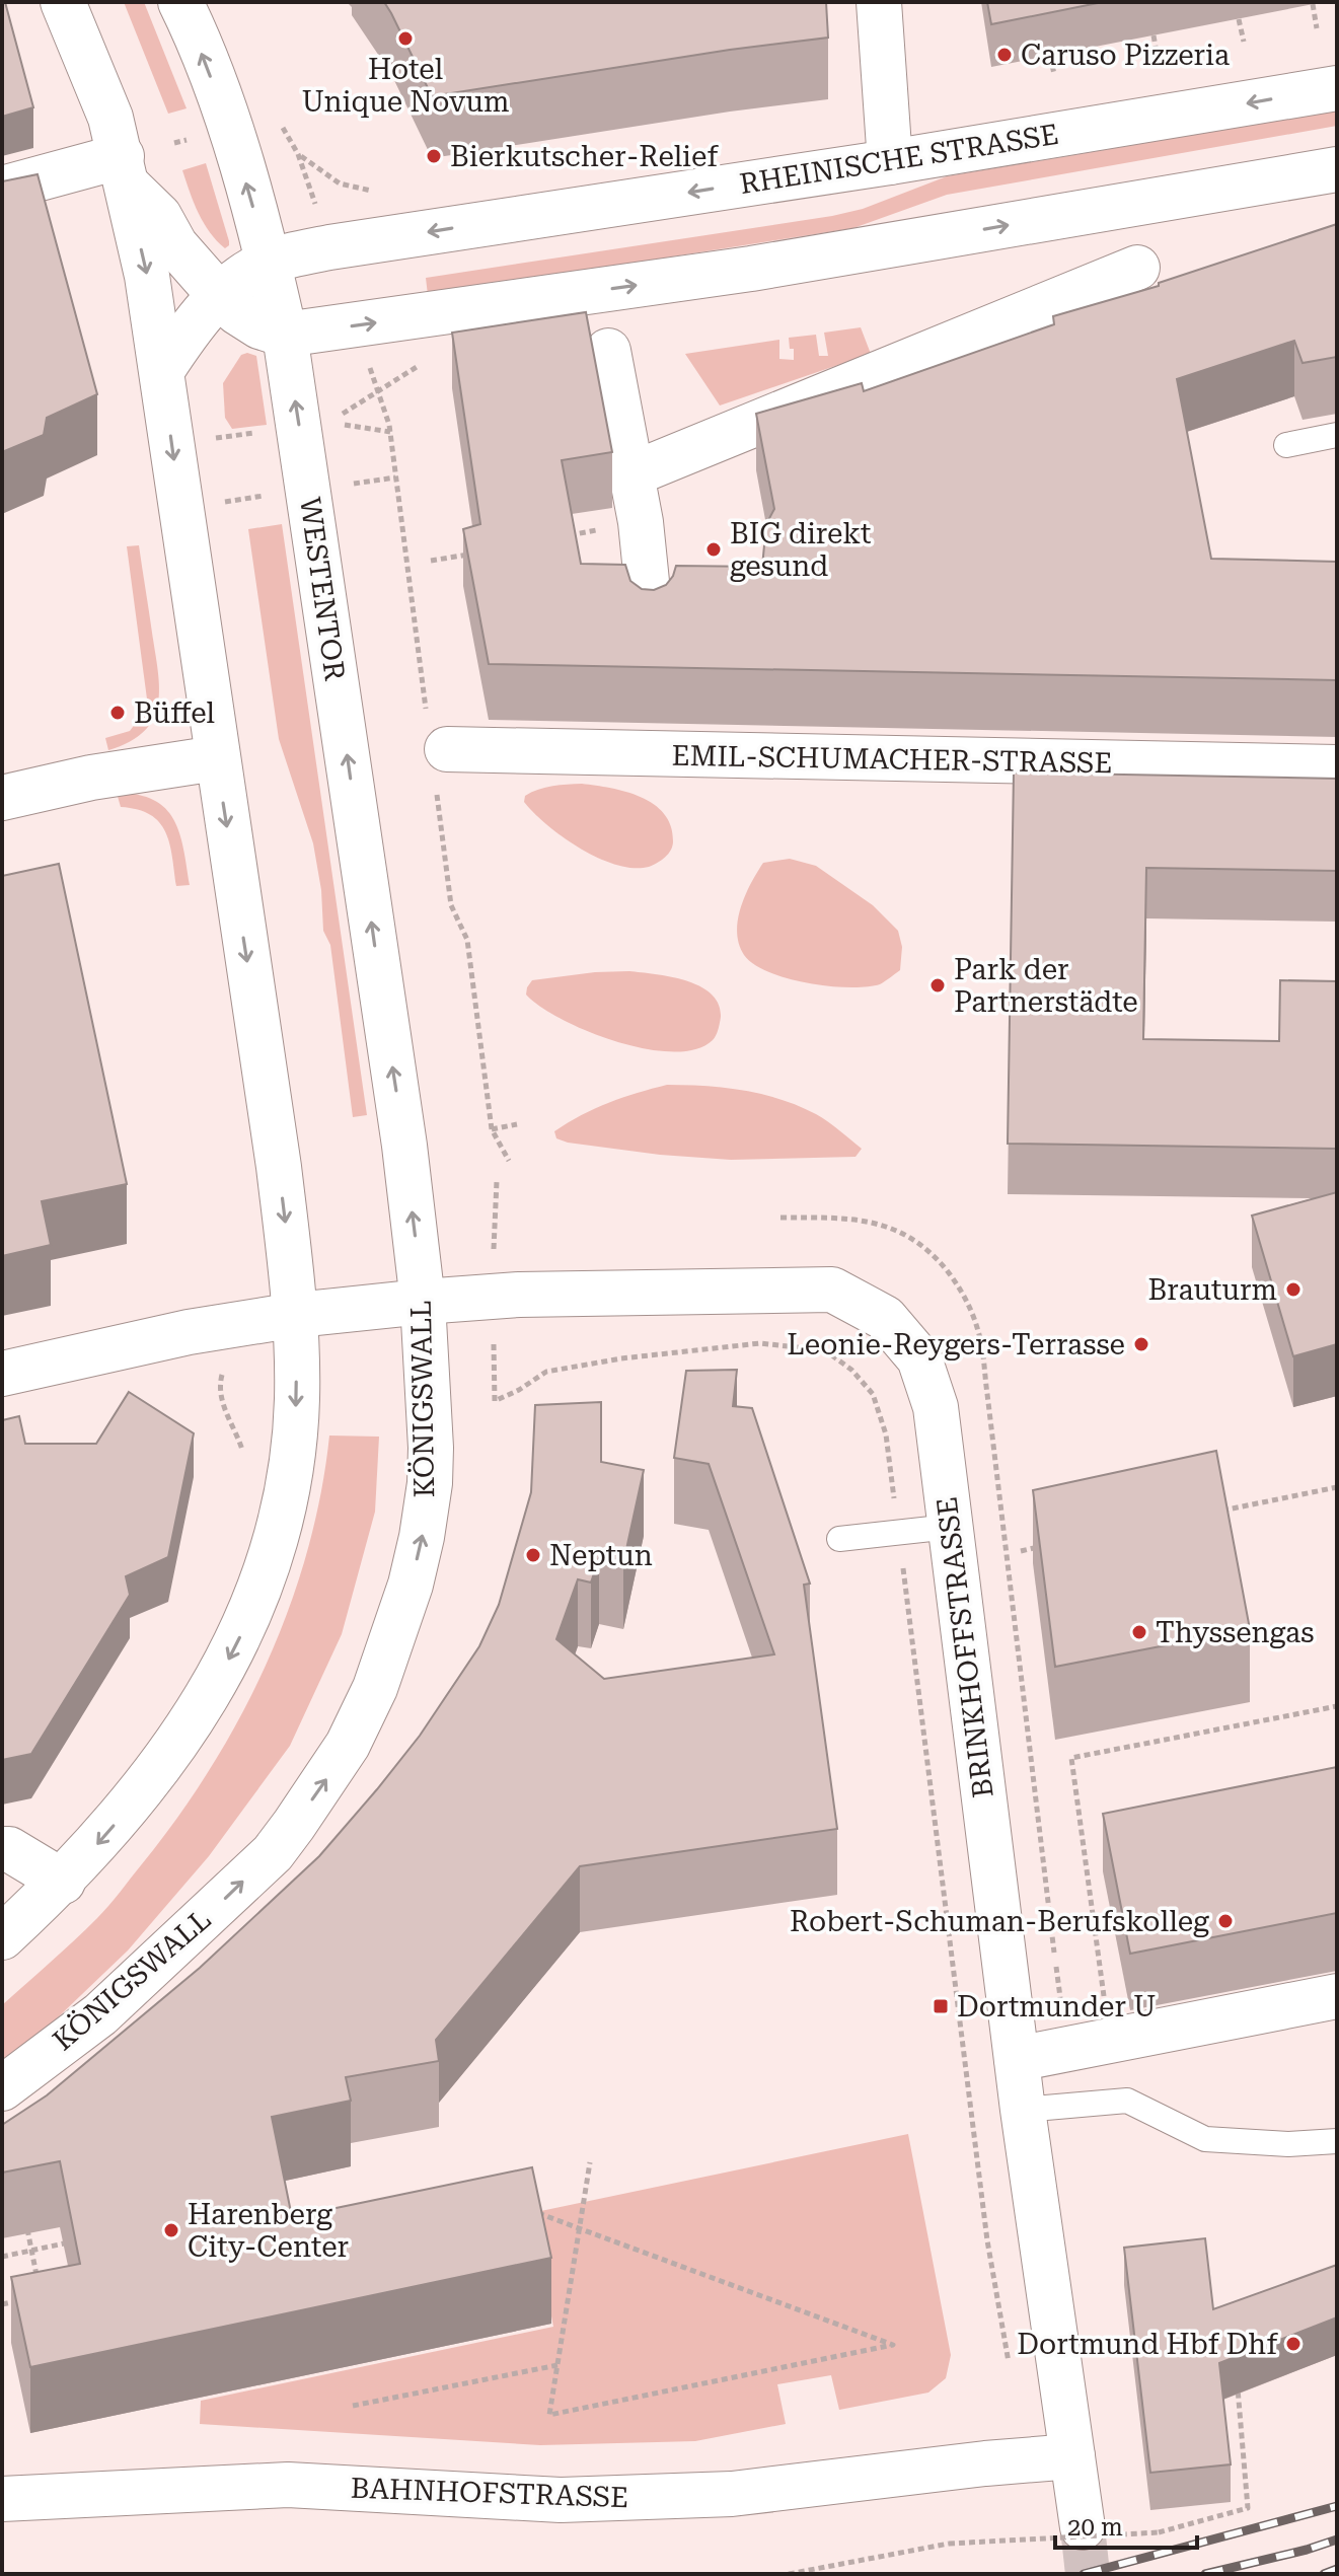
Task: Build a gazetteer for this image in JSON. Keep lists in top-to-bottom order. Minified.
{"streets":{"main road":["RHEINISCHE STRASSE","WESTENTOR","EMIL-SCHUMACHER-STRASSE","KÖNIGSWALL","BRINKHOFFSTRASSE","BAHNHOFSTRASSE"]},"crossings":[["RHEINISCHE STRASSE","WESTENTOR"],["WESTENTOR","KÖNIGSWALL"],["KÖNIGSWALL","BRINKHOFFSTRASSE"],["BRINKHOFFSTRASSE","BAHNHOFSTRASSE"]],"places":{"other":["Hotel Unique Novum","Caruso Pizzeria","Bierkutscher-Relief","BIG direkt gesund","Büffel","Park der Partnerstädte","Brauturm","Leonie-Reygers-Terrasse","Neptun","Thyssengas","Robert-Schuman-Berufskolleg","Harenberg City-Center","Dortmund Hbf Dhf"],"transit":["Dortmunder U"]},"scale_bar":"20 m"}
